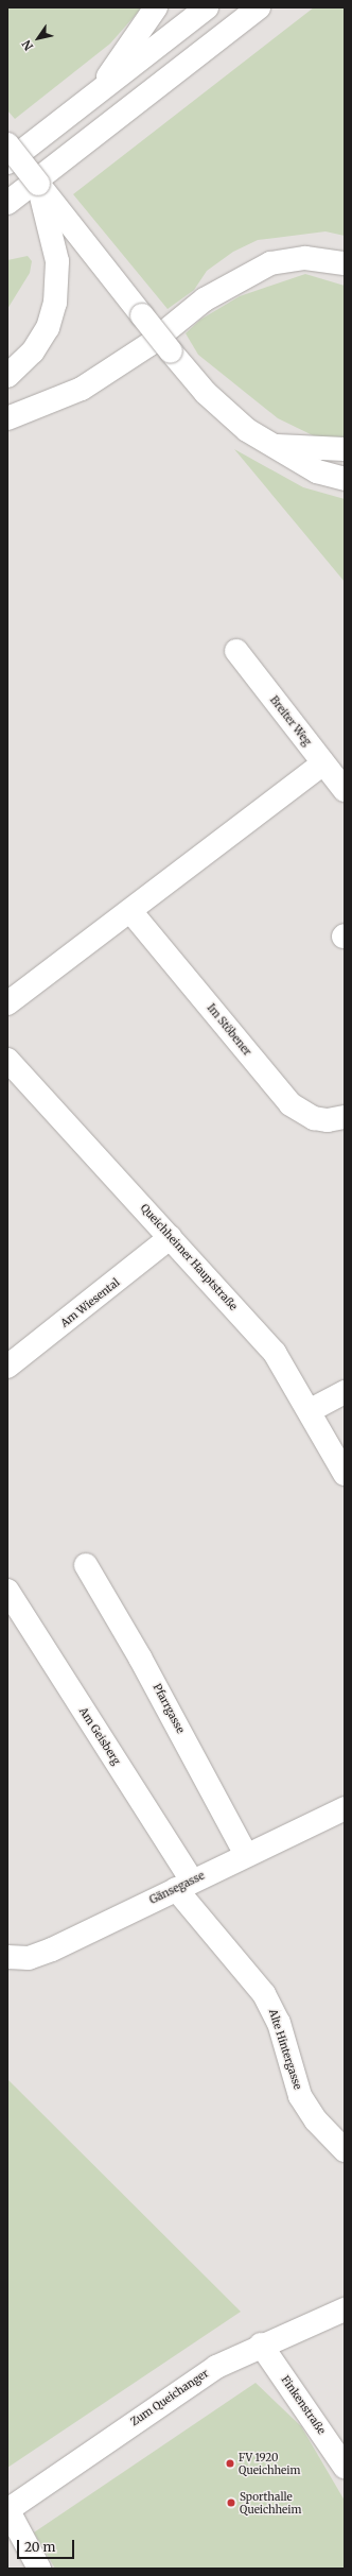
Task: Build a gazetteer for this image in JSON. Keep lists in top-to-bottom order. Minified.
{"streets":{"main road":["Breiter Weg","Im Stöbener","Queichheimer Hauptstraße","Am Wiesental","Pfarrgasse","Am Geisberg","Gänsegasse","Alte Hintergasse","Zum Queichanger","Finkenstraße"]},"crossings":[["Queichheimer Hauptstraße","Am Wiesental"],["Pfarrgasse","Gänsegasse"],["Am Geisberg","Gänsegasse"],["Am Geisberg","Alte Hintergasse"],["Gänsegasse","Alte Hintergasse"],["Zum Queichanger","Finkenstraße"]],"places":["FV 1920 Queichheim","Sporthalle Queichheim"],"scale_bar":"20 m","north":"bottom left"}
